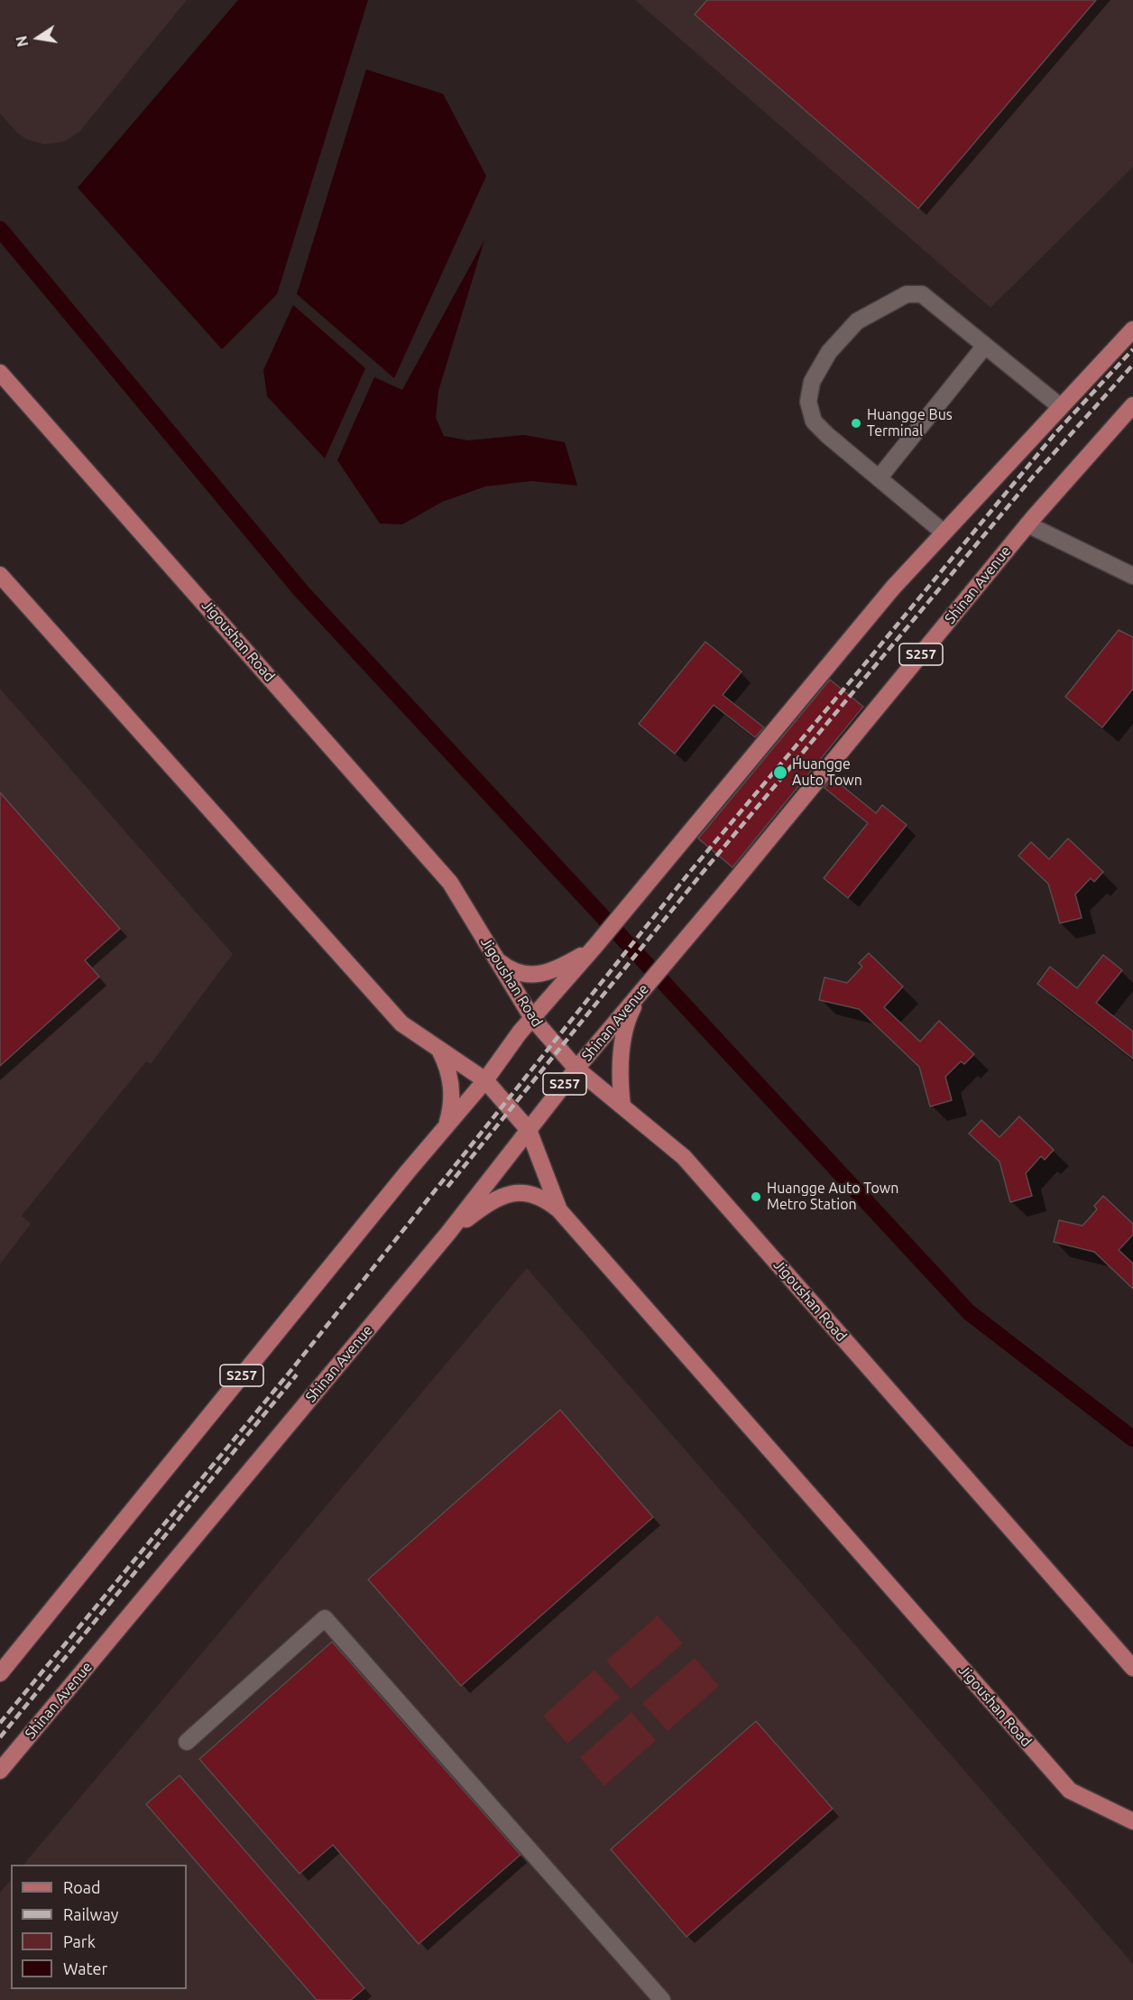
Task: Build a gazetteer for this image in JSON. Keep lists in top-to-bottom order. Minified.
{"streets":{"main road":["Shinan Avenue","Jigoushan Road","S257"]},"crossings":[["Shinan Avenue","Jigoushan Road"],["Jigoushan Road","S257"]],"places":["Huangge Bus Terminal","Huangge Auto Town","Huangge Auto Town Metro Station"],"legend":["Road","Railway","Park","Water"],"north":"left"}
